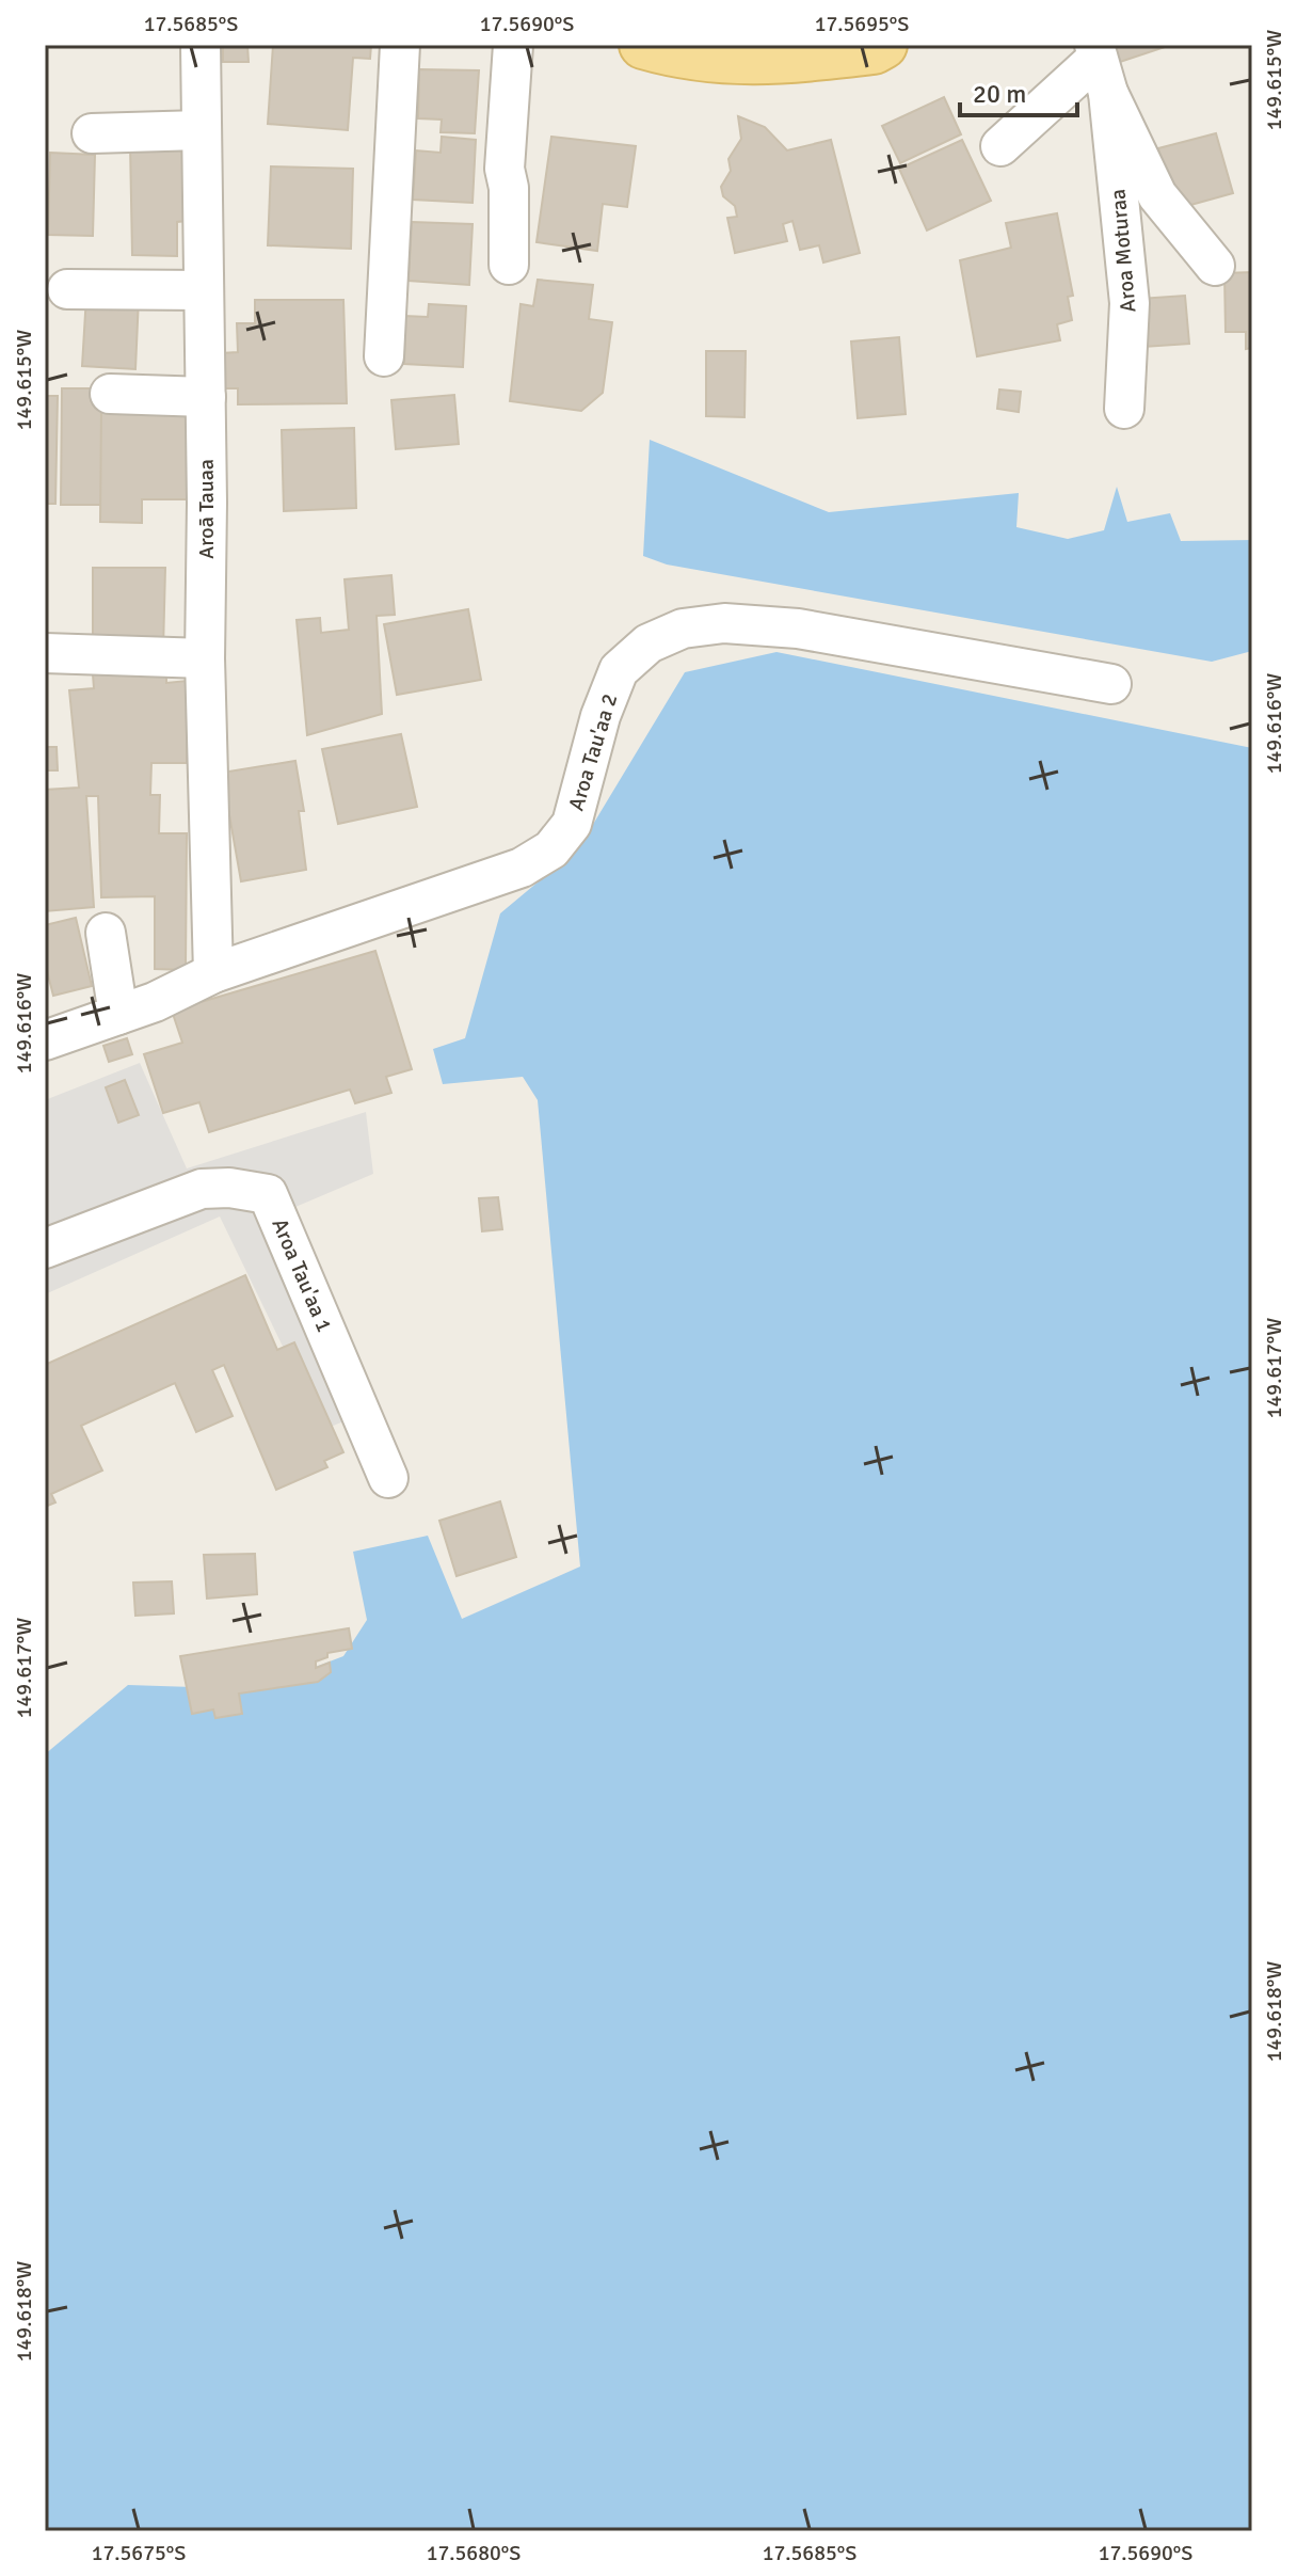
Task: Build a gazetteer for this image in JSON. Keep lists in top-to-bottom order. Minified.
{"streets":{"street":["Aroa Moturaa","Aroā Tauaa","Aroa Tau'aa 2","Aroa Tau'aa 1"]},"crossings":[["Aroā Tauaa","Aroa Tau'aa 2"]],"scale_bar":"20 m","coordinates":["17.5685°S","17.5690°S","17.5695°S","149.615°W","149.616°W","149.617°W","149.618°W","17.5675°S","17.5680°S"]}
